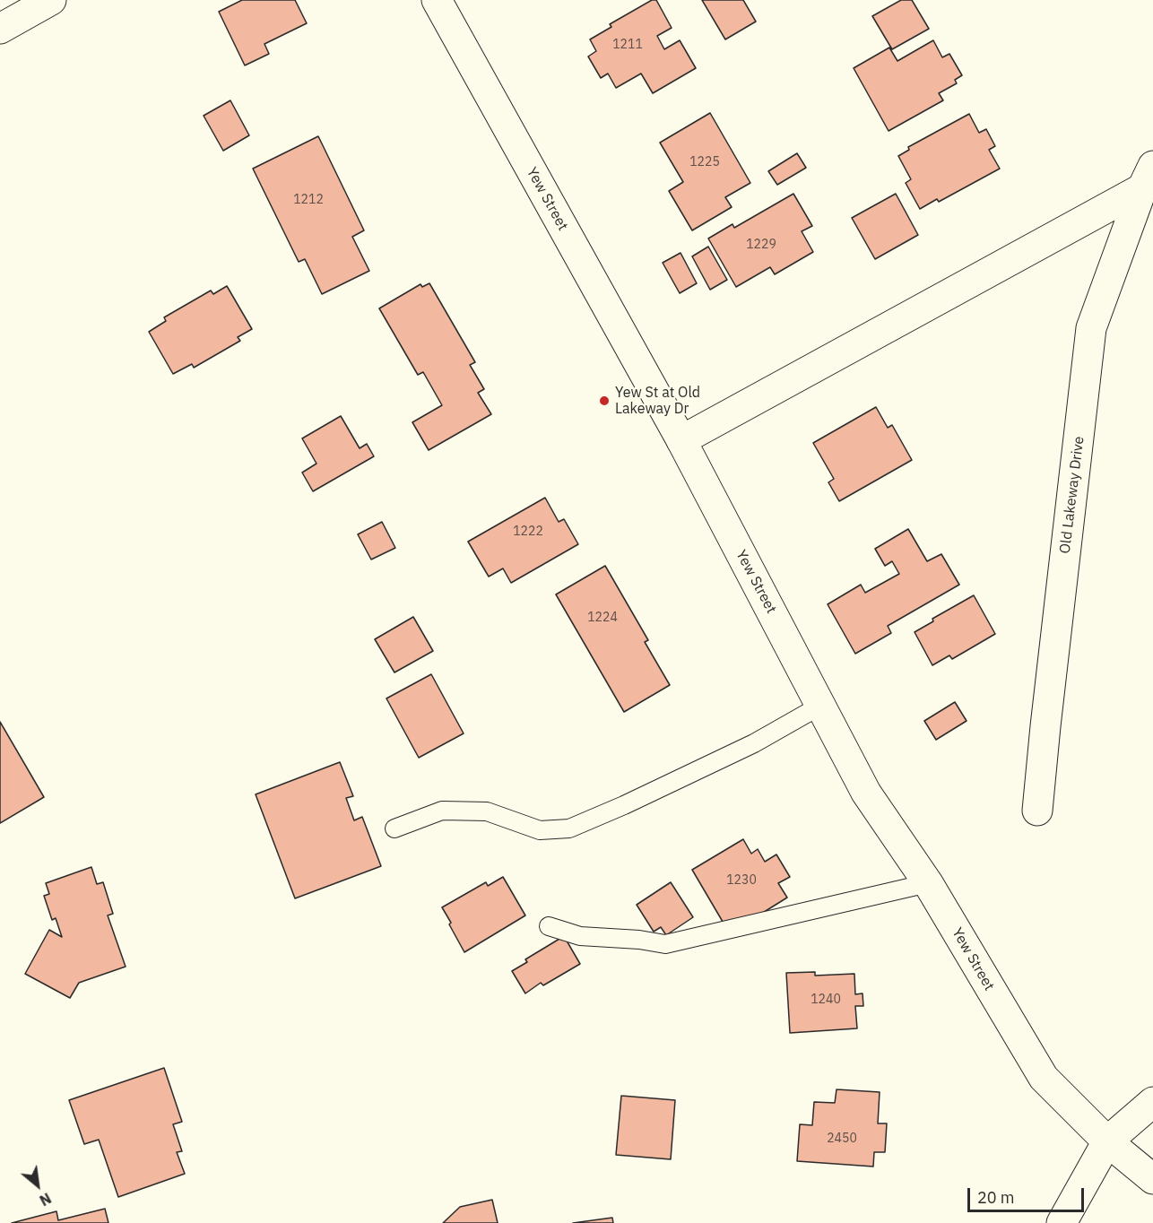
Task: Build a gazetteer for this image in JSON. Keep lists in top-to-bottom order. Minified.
{"streets":{"street":["Yew Street","Old Lakeway Drive"]},"crossings":[["Yew Street","Old Lakeway Drive"]],"places":["Yew St at Old Lakeway Dr"],"house_numbers":["1211","1225","1212","1229","1222","1224","1230","1240","2450"],"scale_bar":"20 m","north":"bottom right"}
